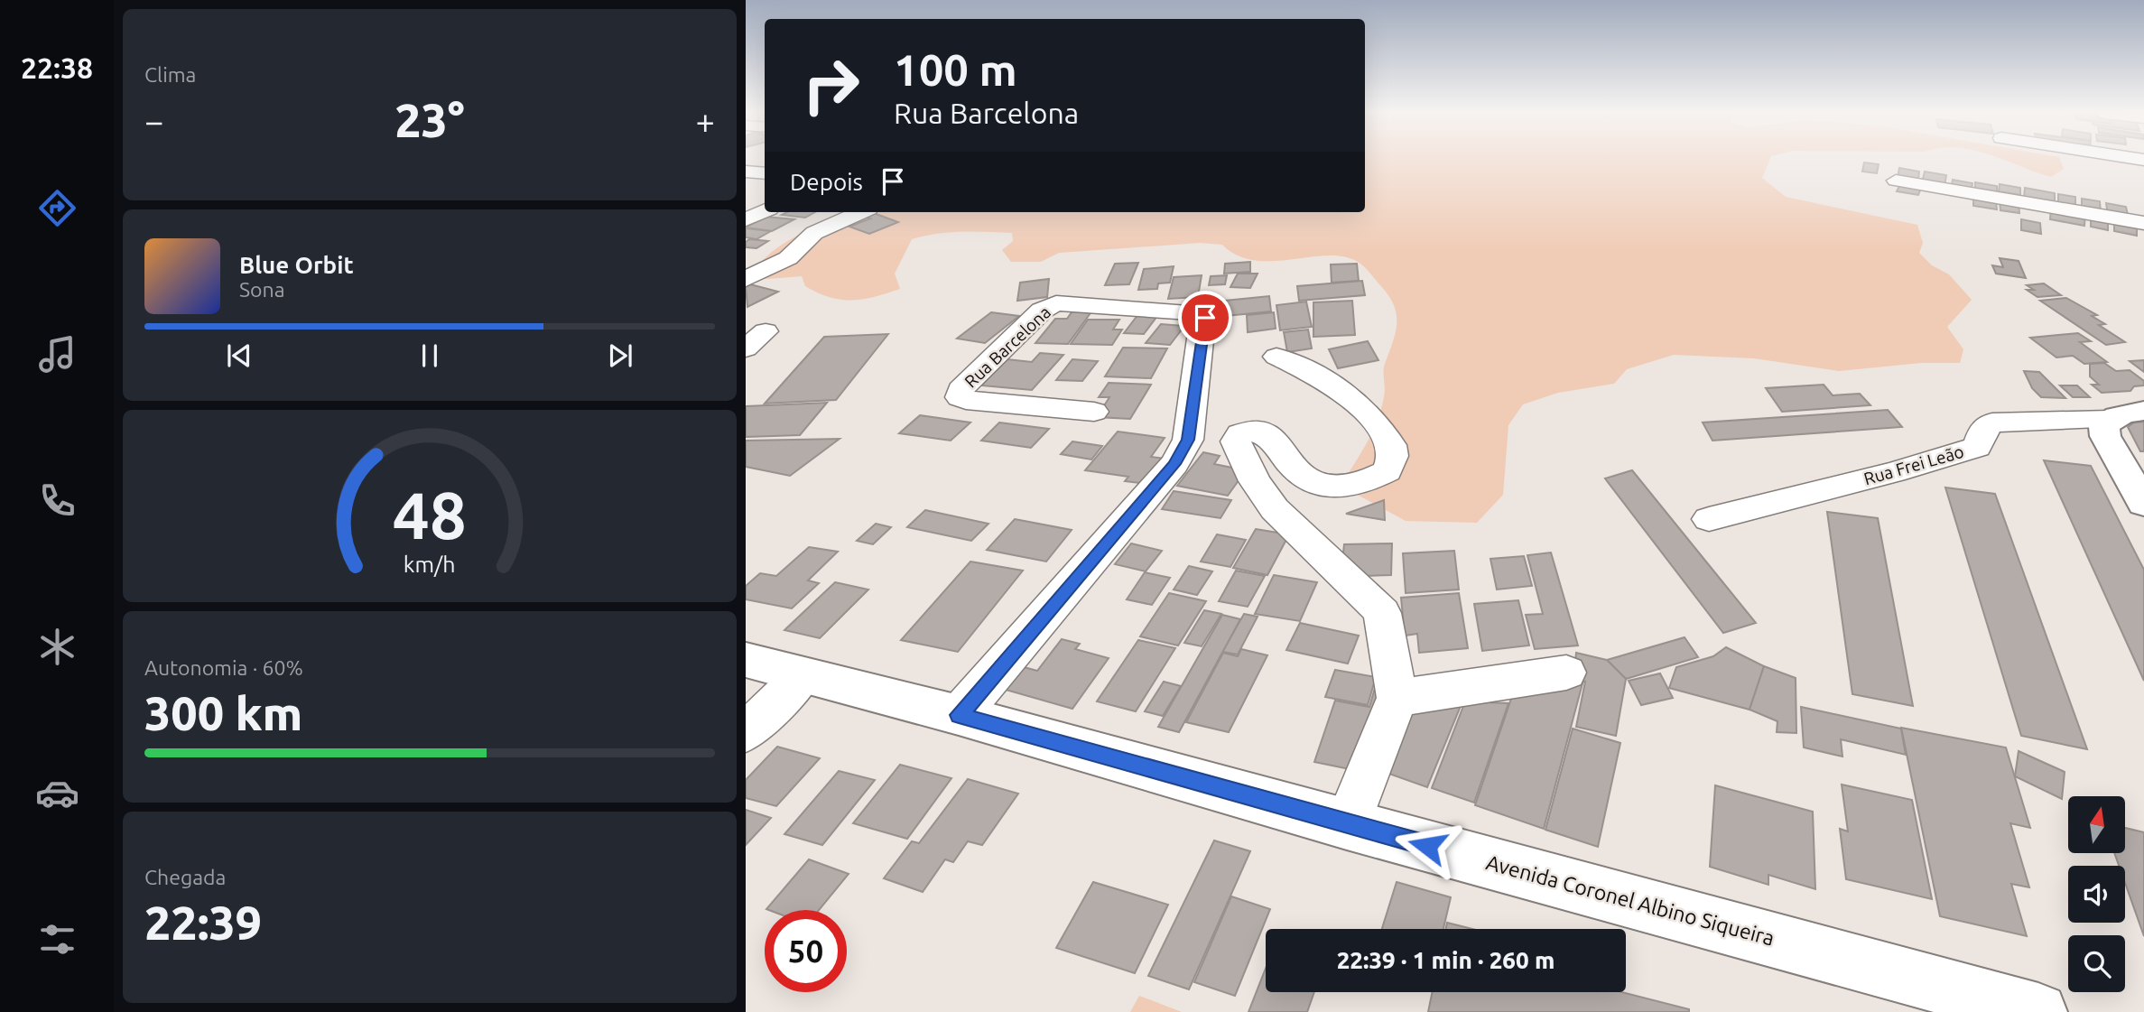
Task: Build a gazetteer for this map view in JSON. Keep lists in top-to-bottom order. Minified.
{"streets":{"main road":["Avenida Coronel Albino Siqueira"],"street":["Rua Barcelona","Rua Frei Leão"]},"crossings":[["Rua Barcelona","Avenida Coronel Albino Siqueira"]],"north":"top","page":{"tabs":"22:38","tile":["Clima",["Autonomia · 60%","300 km"],["Chegada","22:39"]],"turn":["100 m","Rua Barcelona"],"heat":["−","23°","+"],"then":"Depois","song":["Blue Orbit","Sona"],"limit":"50","trip":"22:39 · 1 min · 260 m","gauge":["48","km/h"]}}
